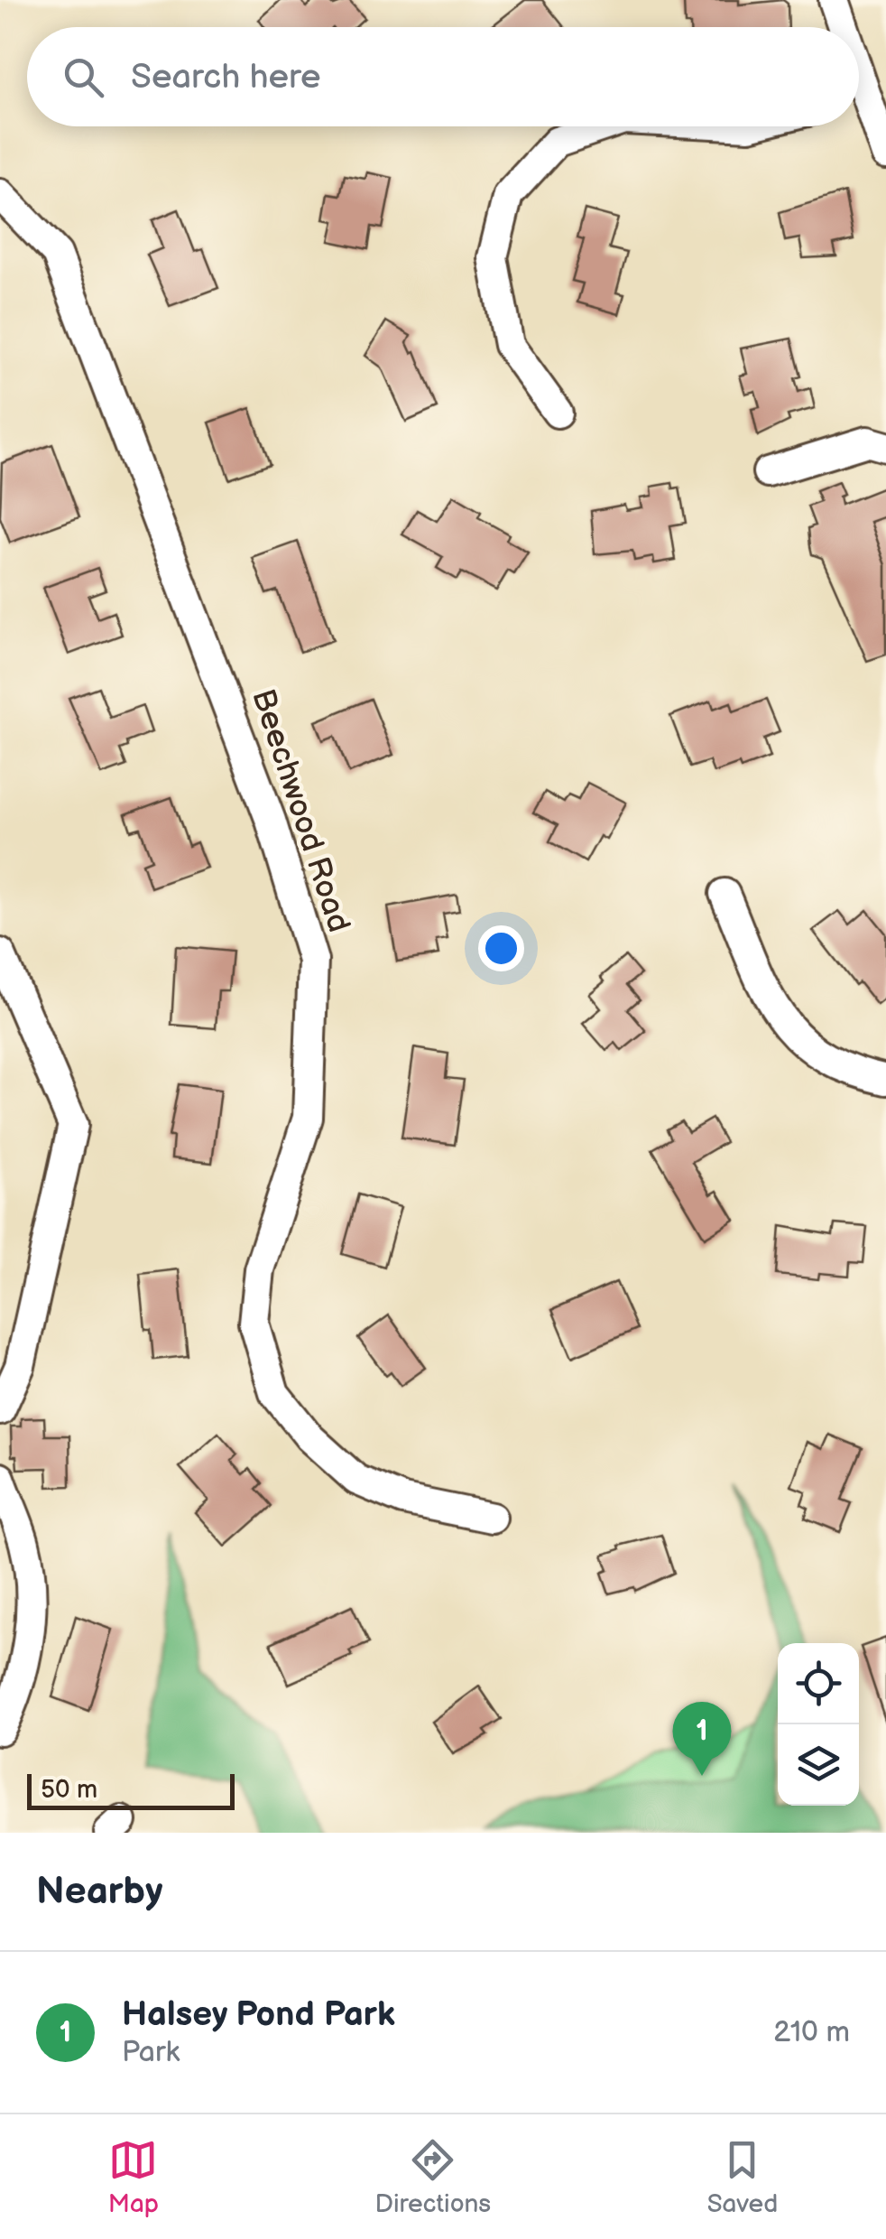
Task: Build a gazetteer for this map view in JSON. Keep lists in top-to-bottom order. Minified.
{"streets":{"street":["Beechwood Road"]},"scale_bar":"50 m","page":{"search":"Search here","pins":"1","scale":"50 m","heading":"Nearby","list":[{"mark":"1","name":"Halsey Pond Park","note":"Park","value":"210 m"}],"nav":["Map","Directions","Saved"]}}
